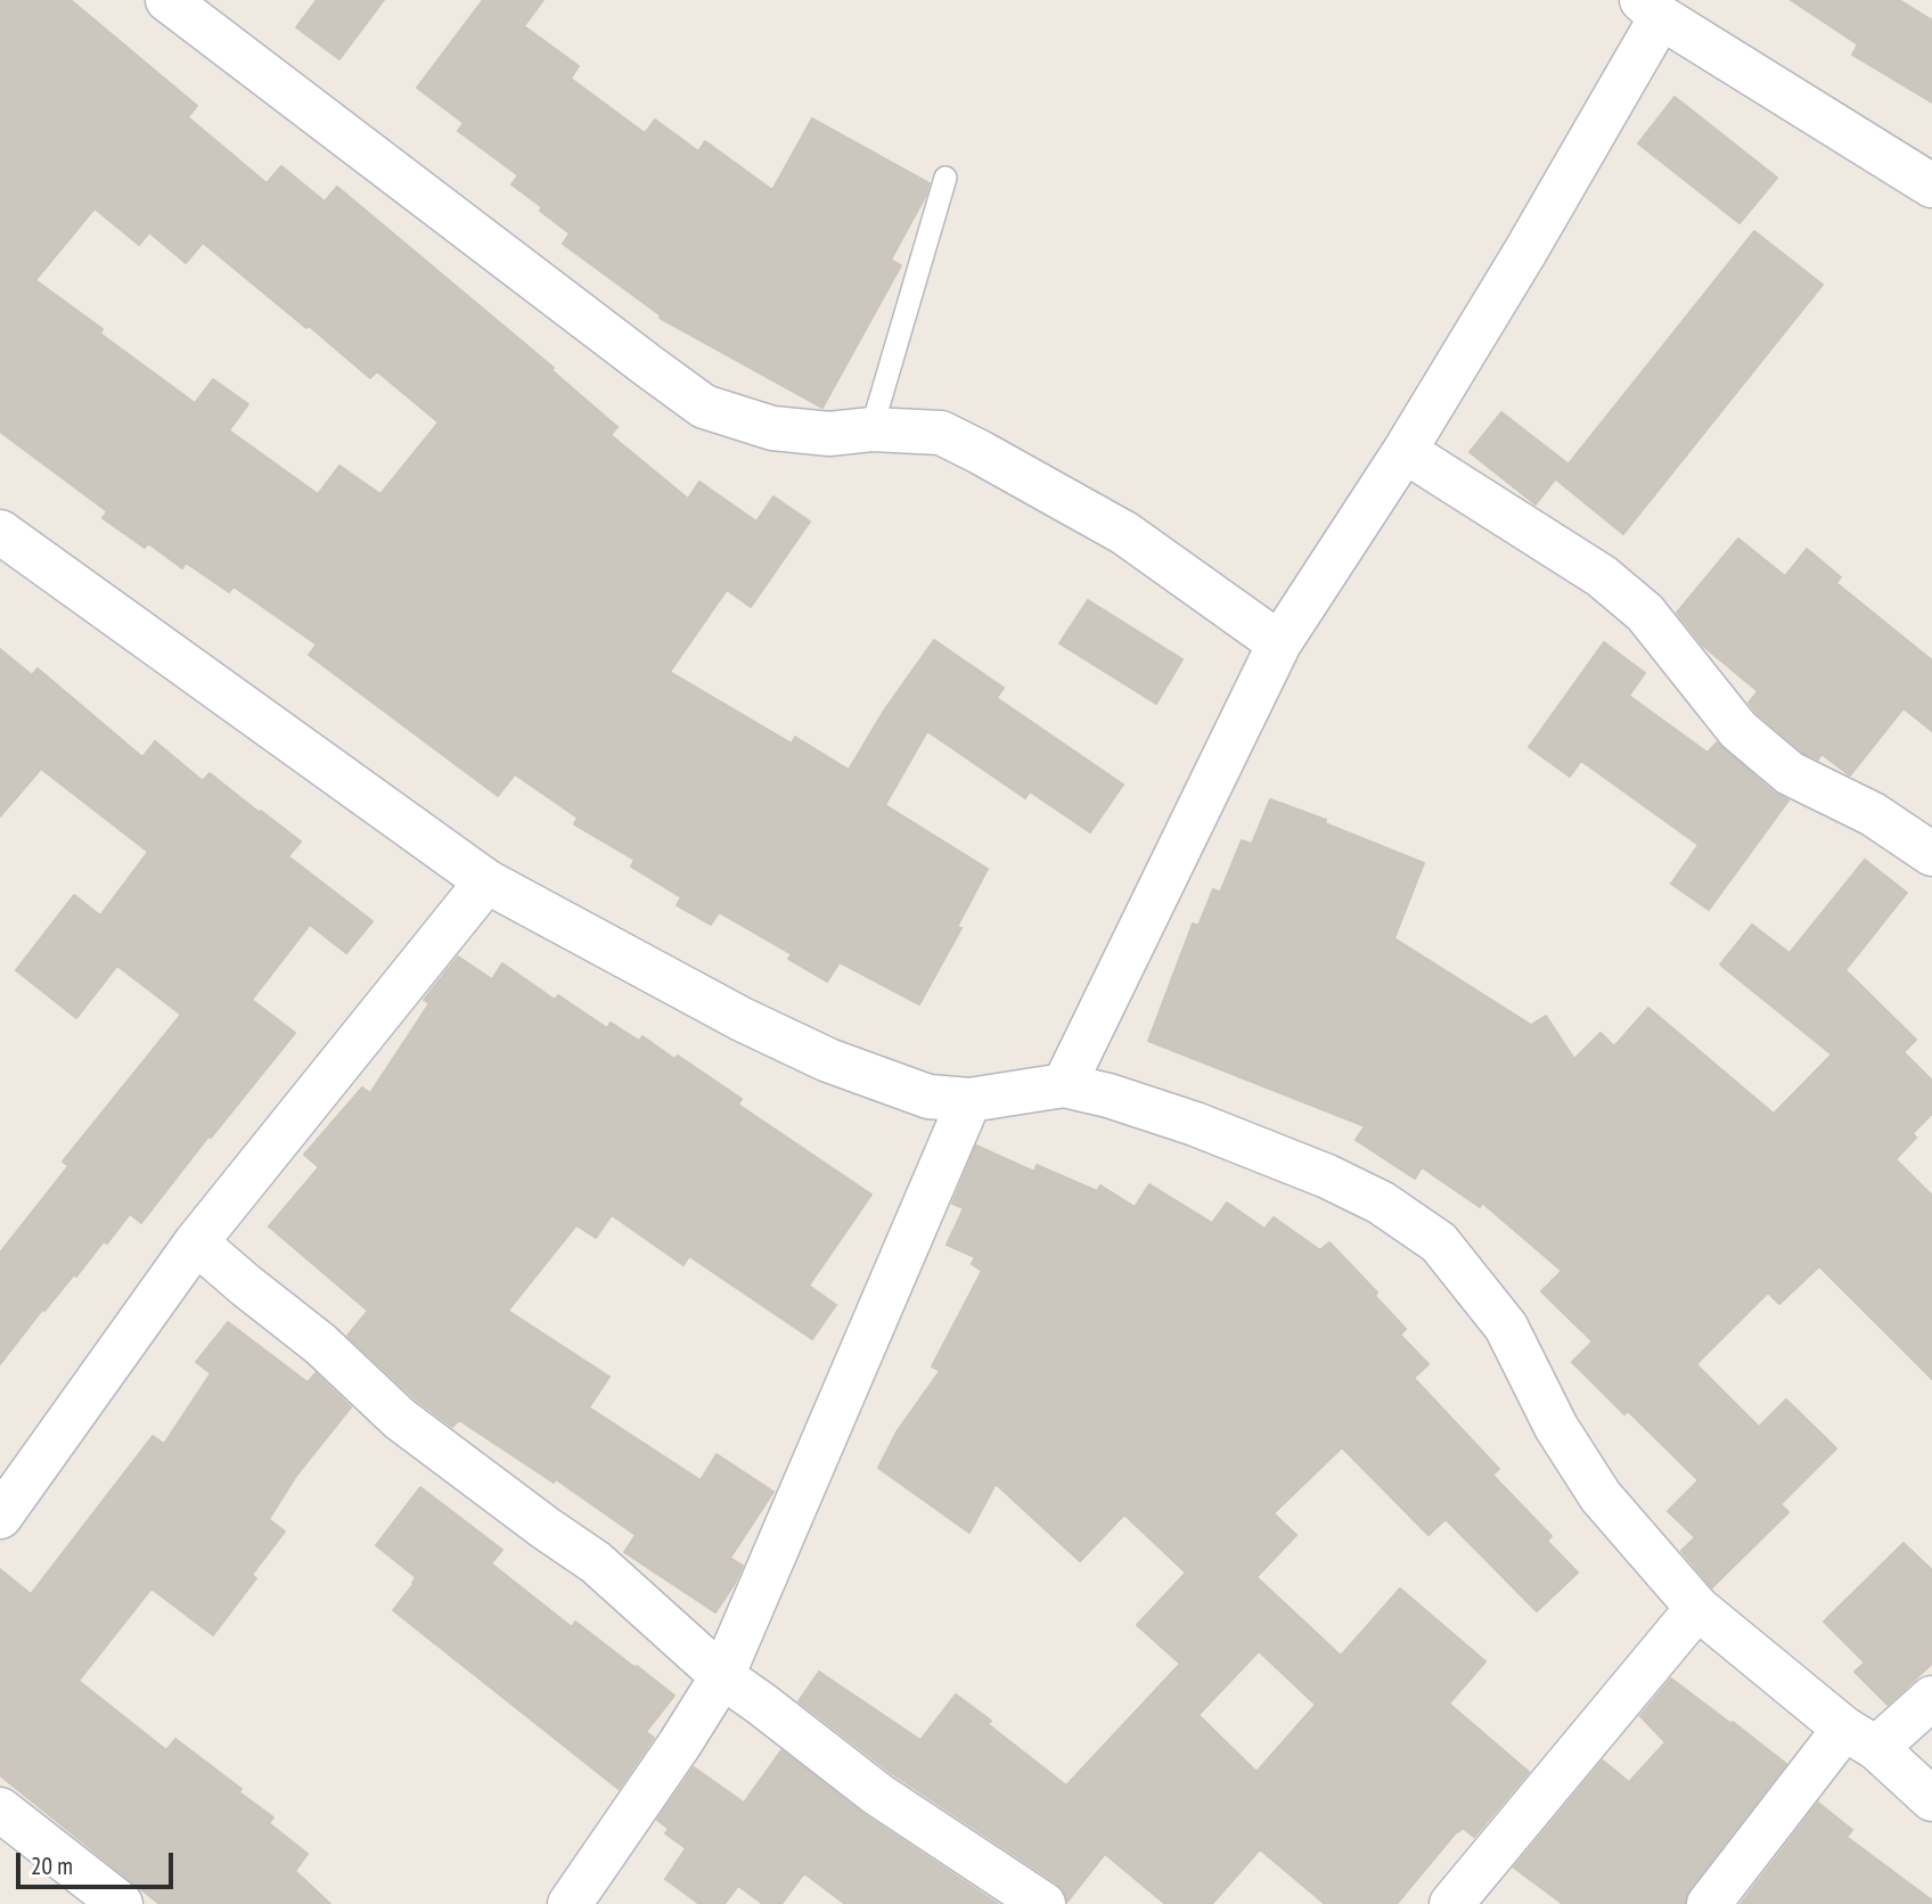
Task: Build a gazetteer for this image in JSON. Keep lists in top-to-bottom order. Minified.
{"scale_bar":"20 m"}
